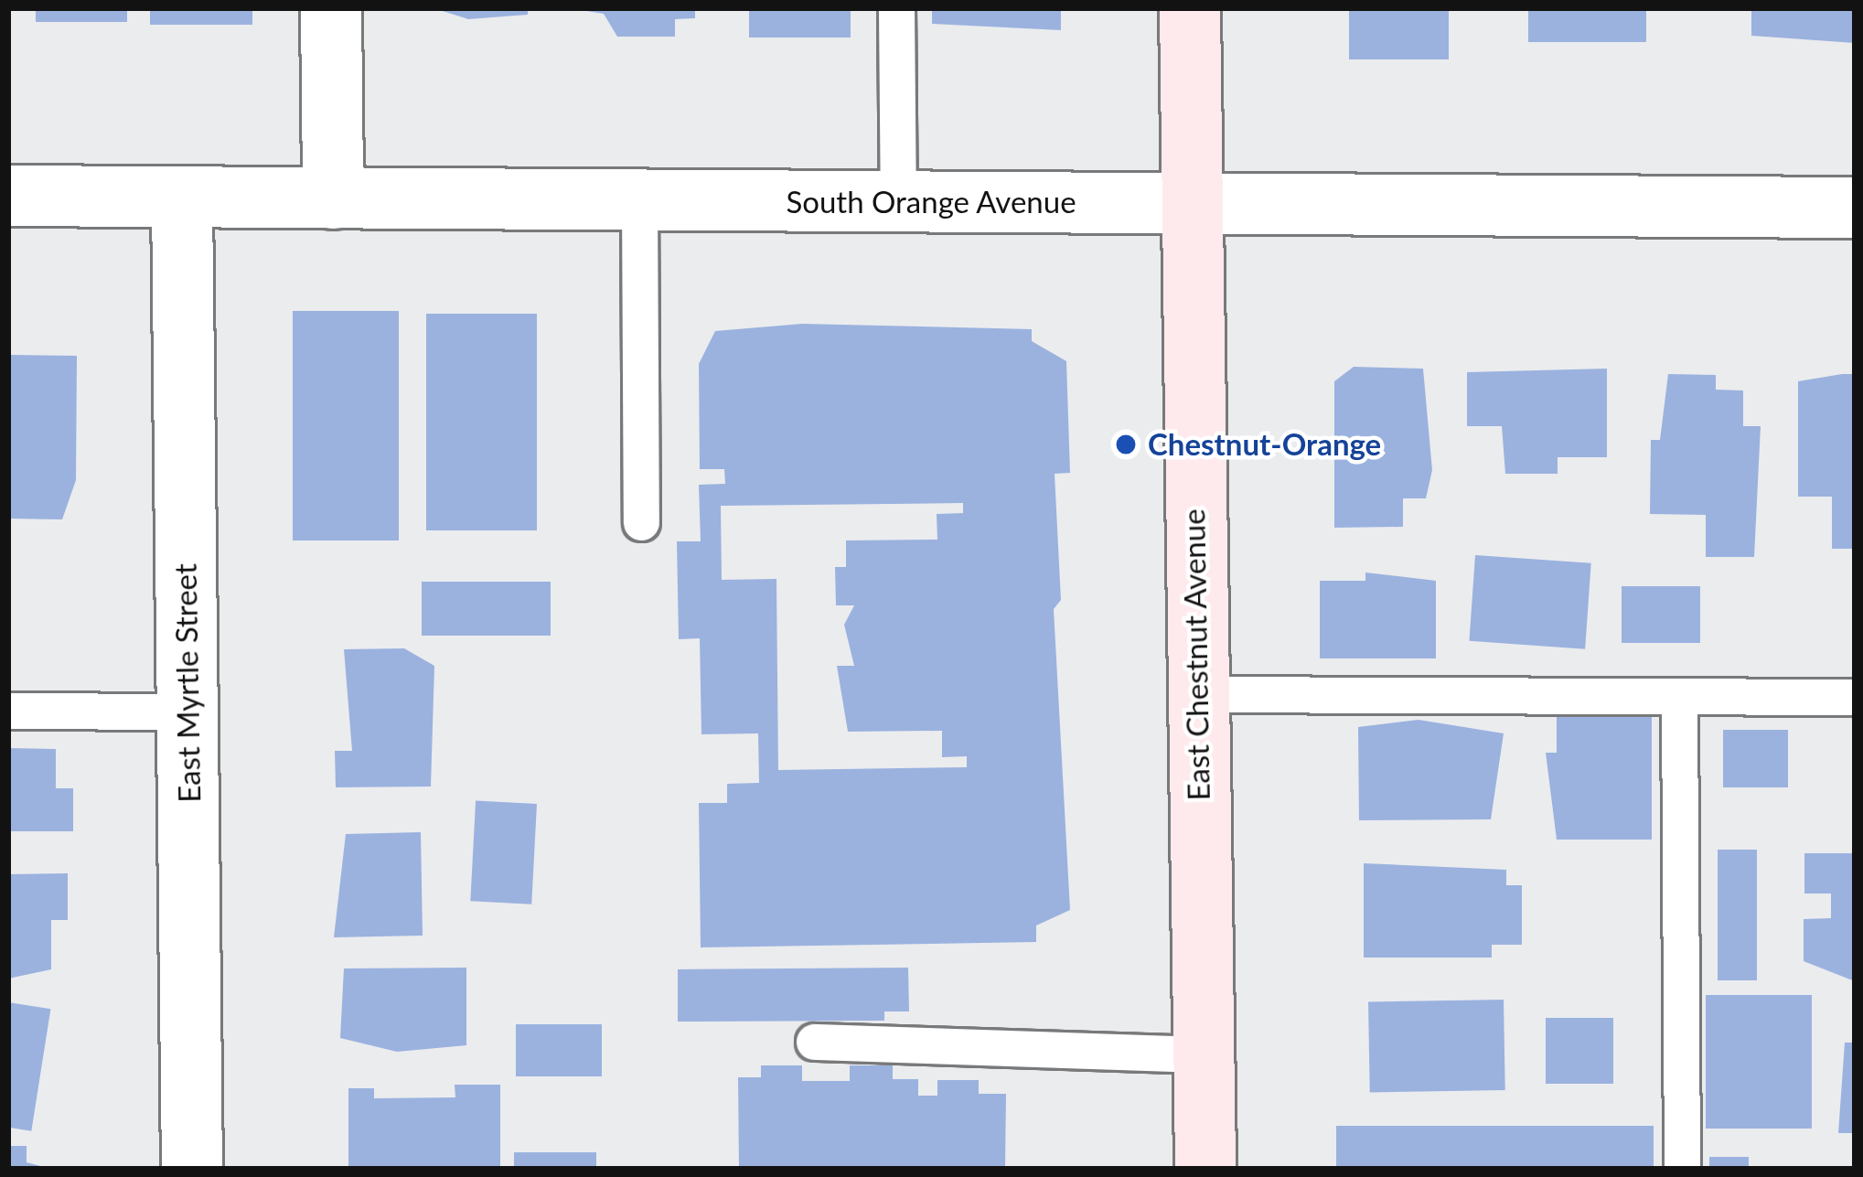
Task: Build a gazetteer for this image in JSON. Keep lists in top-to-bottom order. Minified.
{"streets":{"street":["South Orange Avenue","East Chestnut Avenue","East Myrtle Street"]},"crossings":[["South Orange Avenue","East Chestnut Avenue"],["South Orange Avenue","East Myrtle Street"]],"places":["Chestnut-Orange"]}
